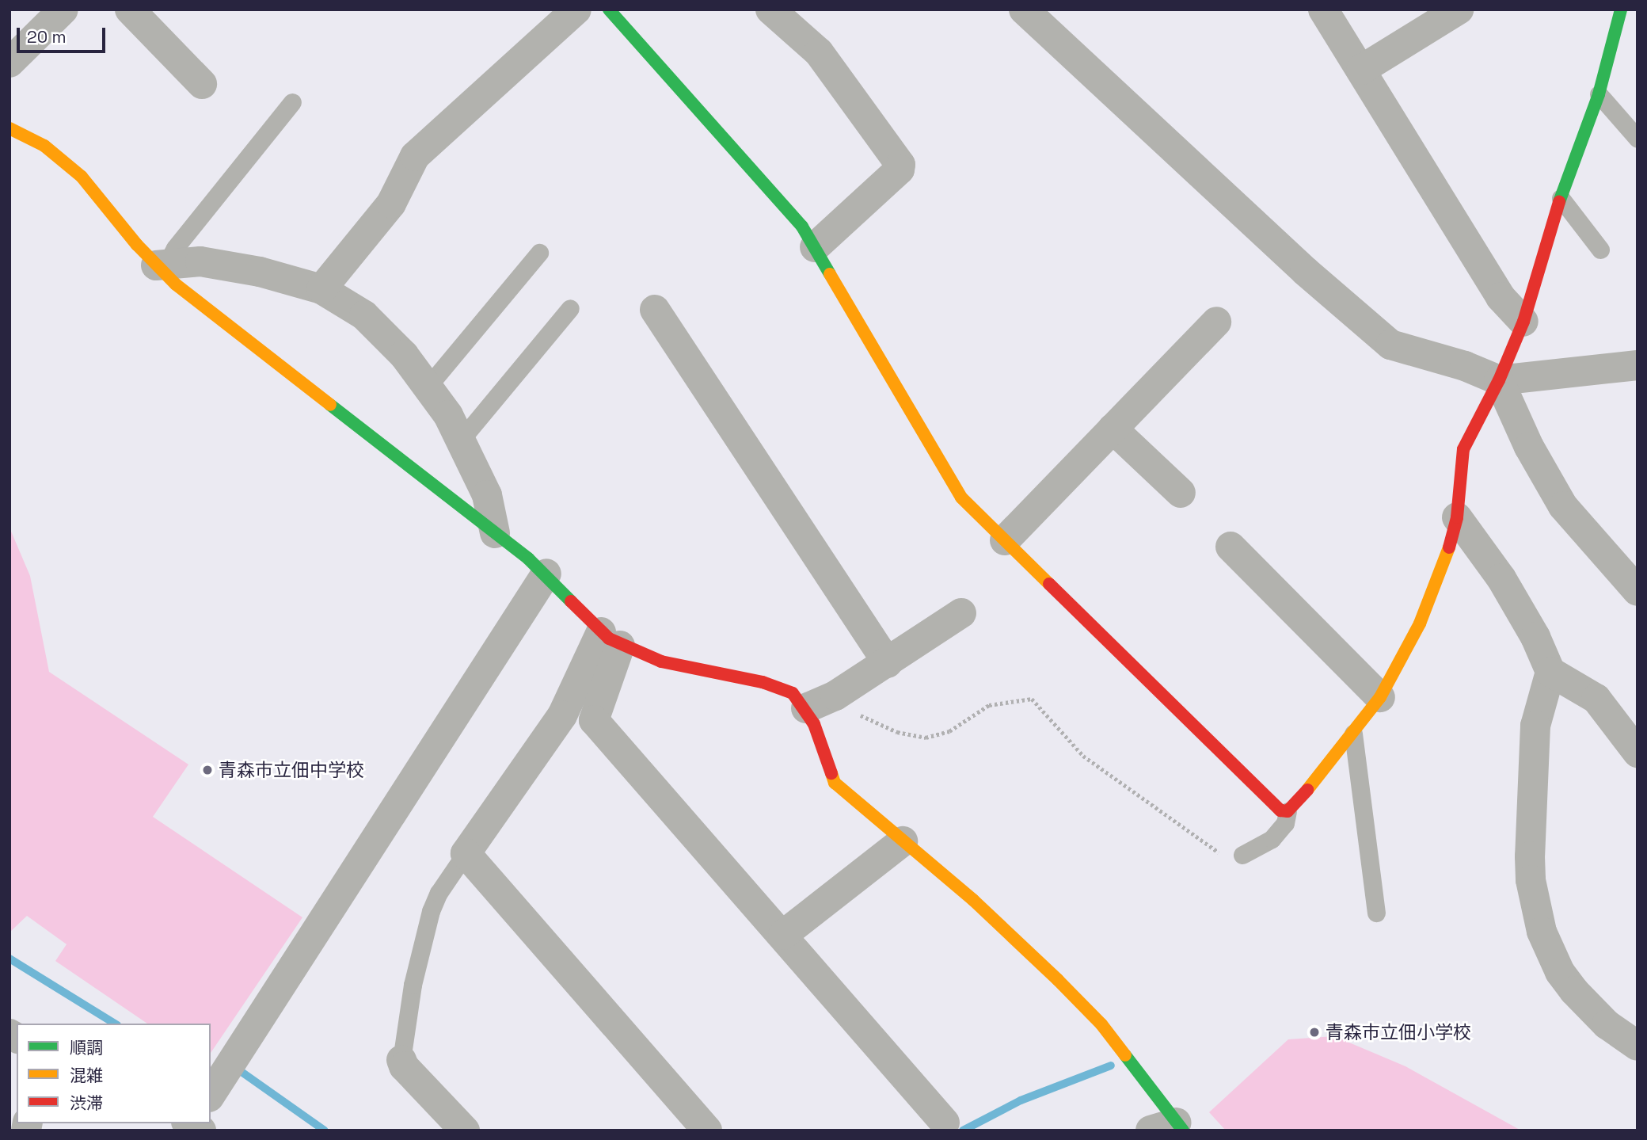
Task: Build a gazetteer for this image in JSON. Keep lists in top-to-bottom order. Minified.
{"places":["青森市立佃中学校","青森市立佃小学校"],"legend":["順調","混雑","渋滞"],"scale_bar":"20 m"}
